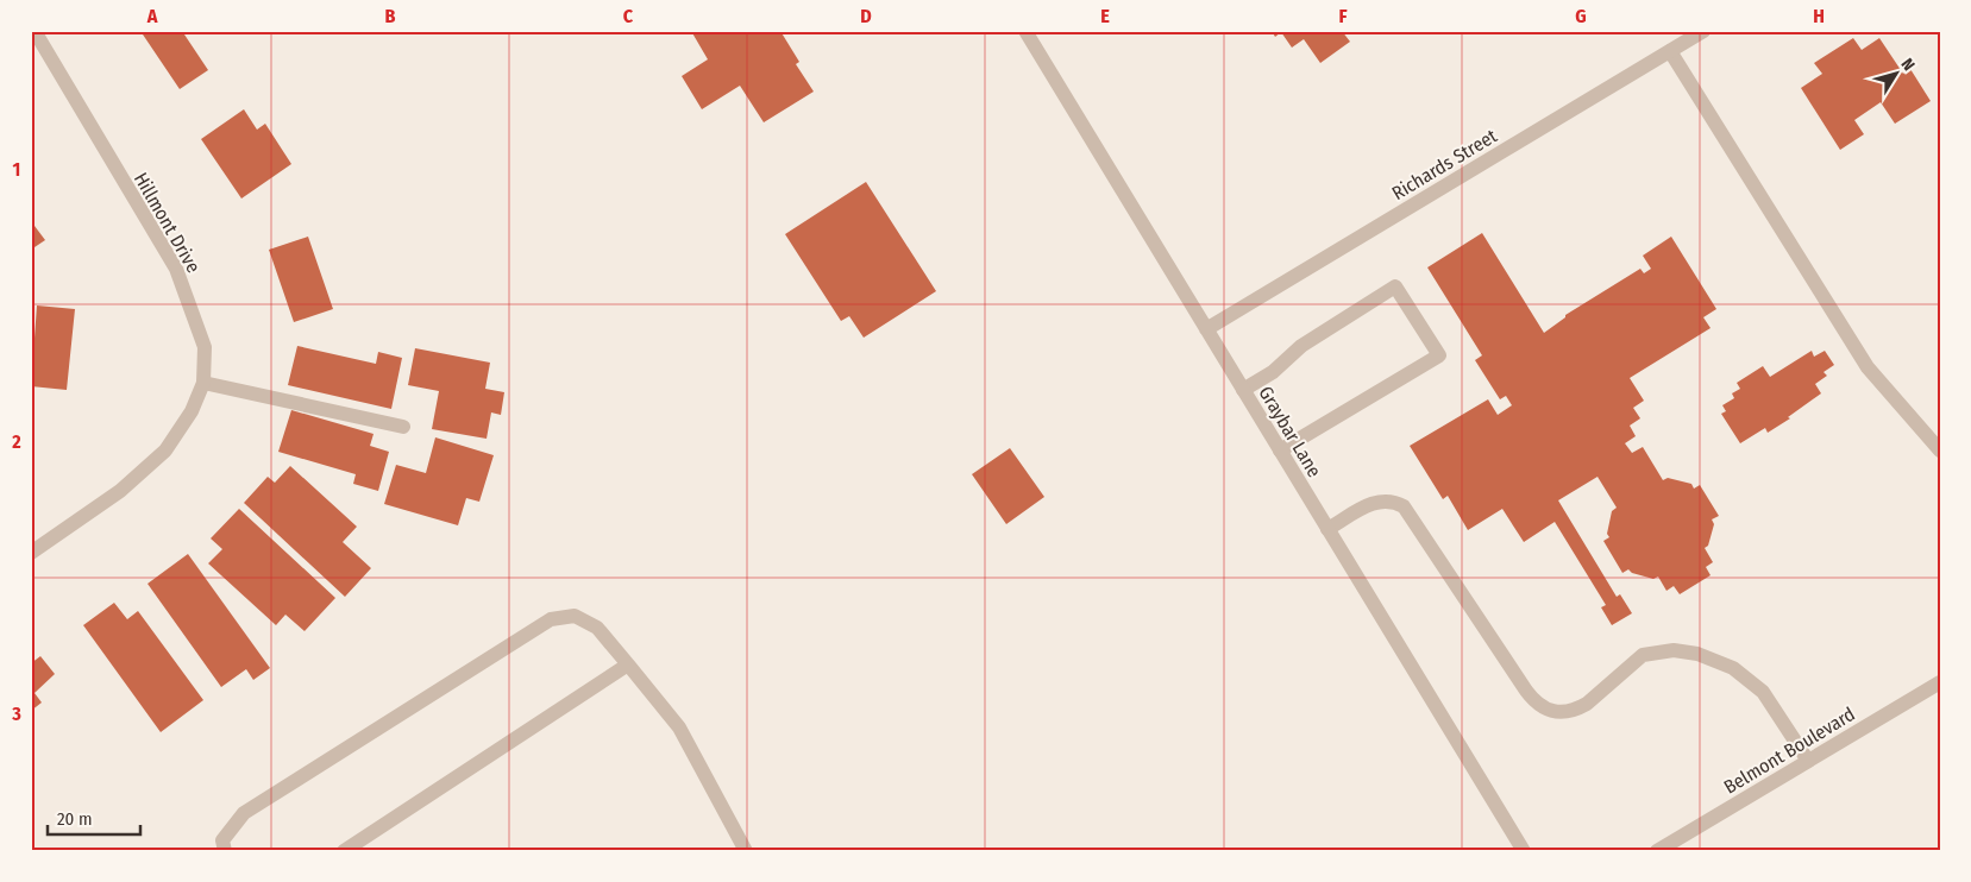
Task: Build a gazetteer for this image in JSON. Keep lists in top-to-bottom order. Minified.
{"streets":{"street":["Richards Street","Hillmont Drive","Graybar Lane","Belmont Boulevard"]},"crossings":[["Richards Street","Graybar Lane"]],"scale_bar":"20 m","north":"top right","grid":{"columns":["A","B","C","D","E","F","G","H"],"rows":["1","2","3"]}}
